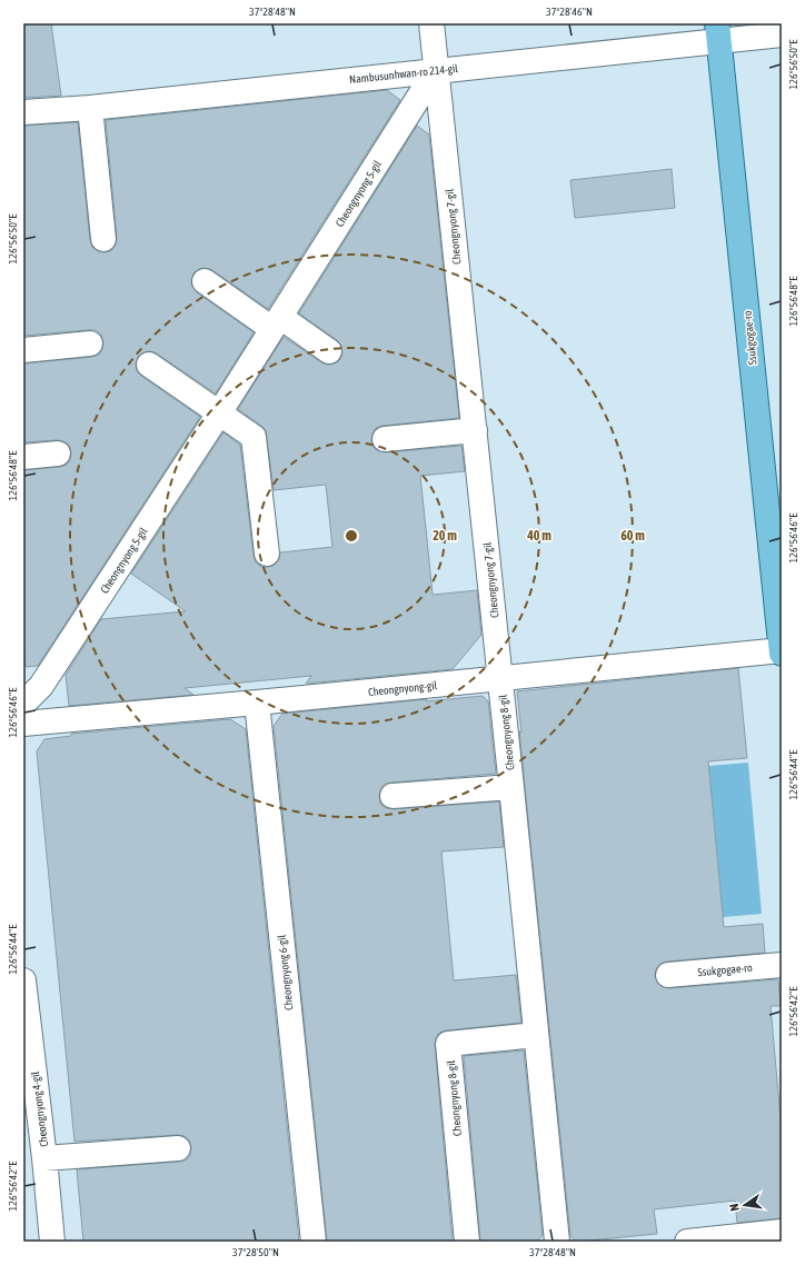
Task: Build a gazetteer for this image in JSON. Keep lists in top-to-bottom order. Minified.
{"streets":{"main road":["Ssukgogae-ro"],"street":["Nambusunhwan-ro 214-gil","Cheongnyong 5-gil","Cheongnyong 7-gil","Cheongnyong-gil","Cheongnyong 8-gil","Cheongnyong 6-gil","Cheongnyong 4-gil"]},"crossings":[["Nambusunhwan-ro 214-gil","Cheongnyong 5-gil"],["Nambusunhwan-ro 214-gil","Cheongnyong 7-gil"],["Nambusunhwan-ro 214-gil","Ssukgogae-ro"],["Cheongnyong 5-gil","Cheongnyong 7-gil"],["Cheongnyong 7-gil","Cheongnyong-gil"],["Cheongnyong 7-gil","Cheongnyong 8-gil"],["Ssukgogae-ro","Cheongnyong-gil"],["Cheongnyong-gil","Cheongnyong 8-gil"],["Cheongnyong-gil","Cheongnyong 6-gil"]],"north":"left","coordinates":["37°28'48\"N","37°28'46\"N","126°56'50\"E","126°56'48\"E","126°56'46\"E","126°56'44\"E","126°56'42\"E","37°28'50\"N"],"rings":["20 m","40 m","60 m"]}
